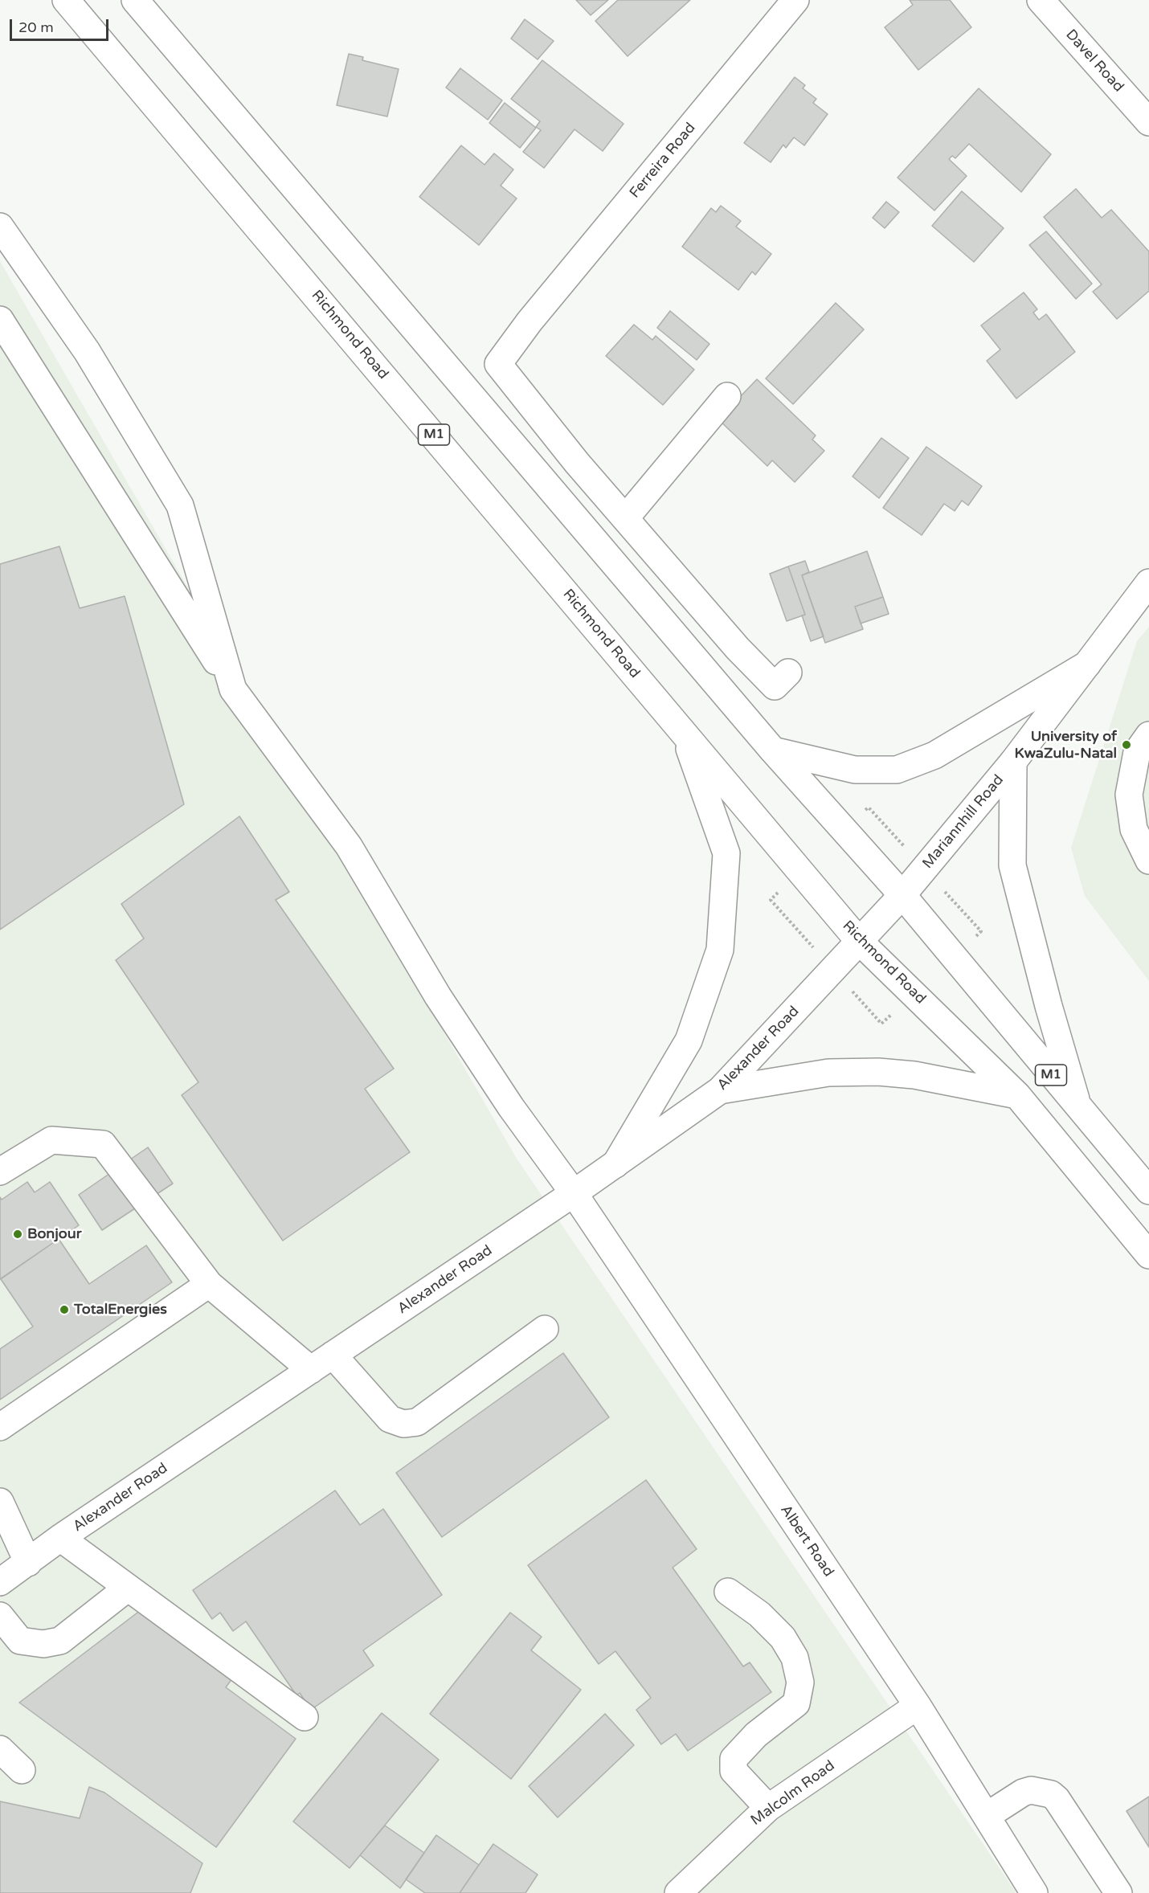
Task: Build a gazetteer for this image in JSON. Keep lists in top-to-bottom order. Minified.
{"streets":{"main road":["Davel Road","Ferreira Road","Richmond Road","M1","Mariannhill Road","Alexander Road","Albert Road","Malcolm Road"]},"crossings":[["Richmond Road","Mariannhill Road"],["Richmond Road","Alexander Road"],["M1","Mariannhill Road"],["Mariannhill Road","Alexander Road"],["Alexander Road","Albert Road"],["Albert Road","Malcolm Road"]],"places":["University of KwaZulu-Natal","Bonjour","TotalEnergies"],"scale_bar":"20 m"}
